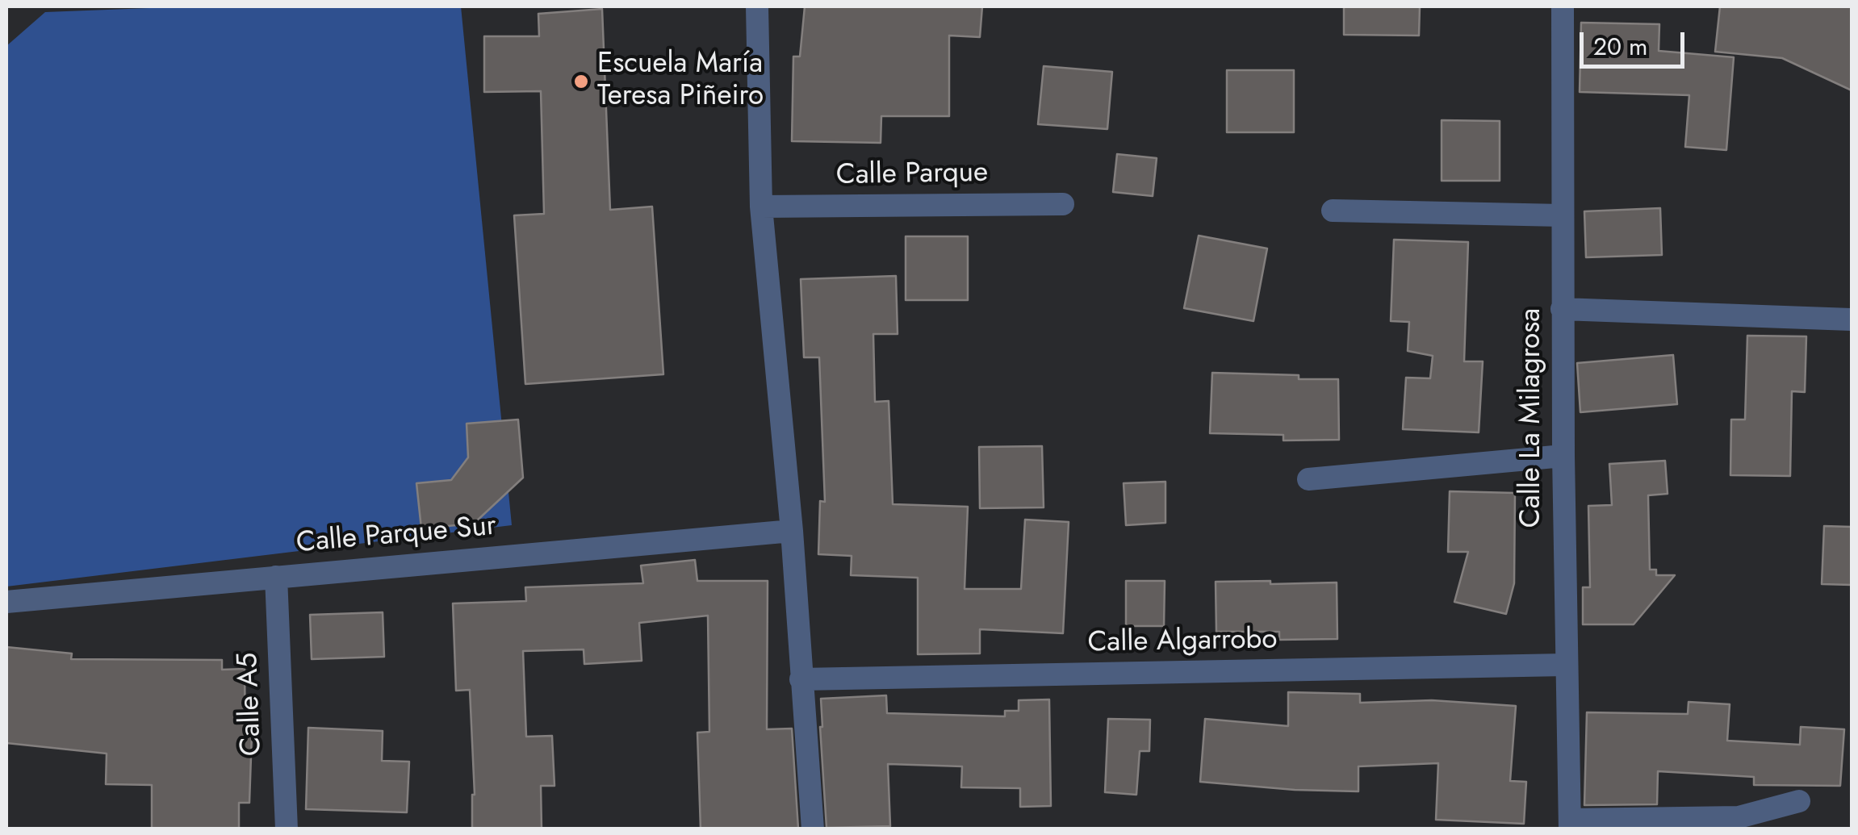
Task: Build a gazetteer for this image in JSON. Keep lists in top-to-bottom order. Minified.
{"streets":{"street":["Calle Parque","Calle La Milagrosa","Calle Parque Sur","Calle Algarrobo","Calle A5"]},"crossings":[["Calle La Milagrosa","Calle Algarrobo"],["Calle Parque Sur","Calle A5"]],"places":["Escuela María Teresa Piñeiro"],"scale_bar":"20 m"}
